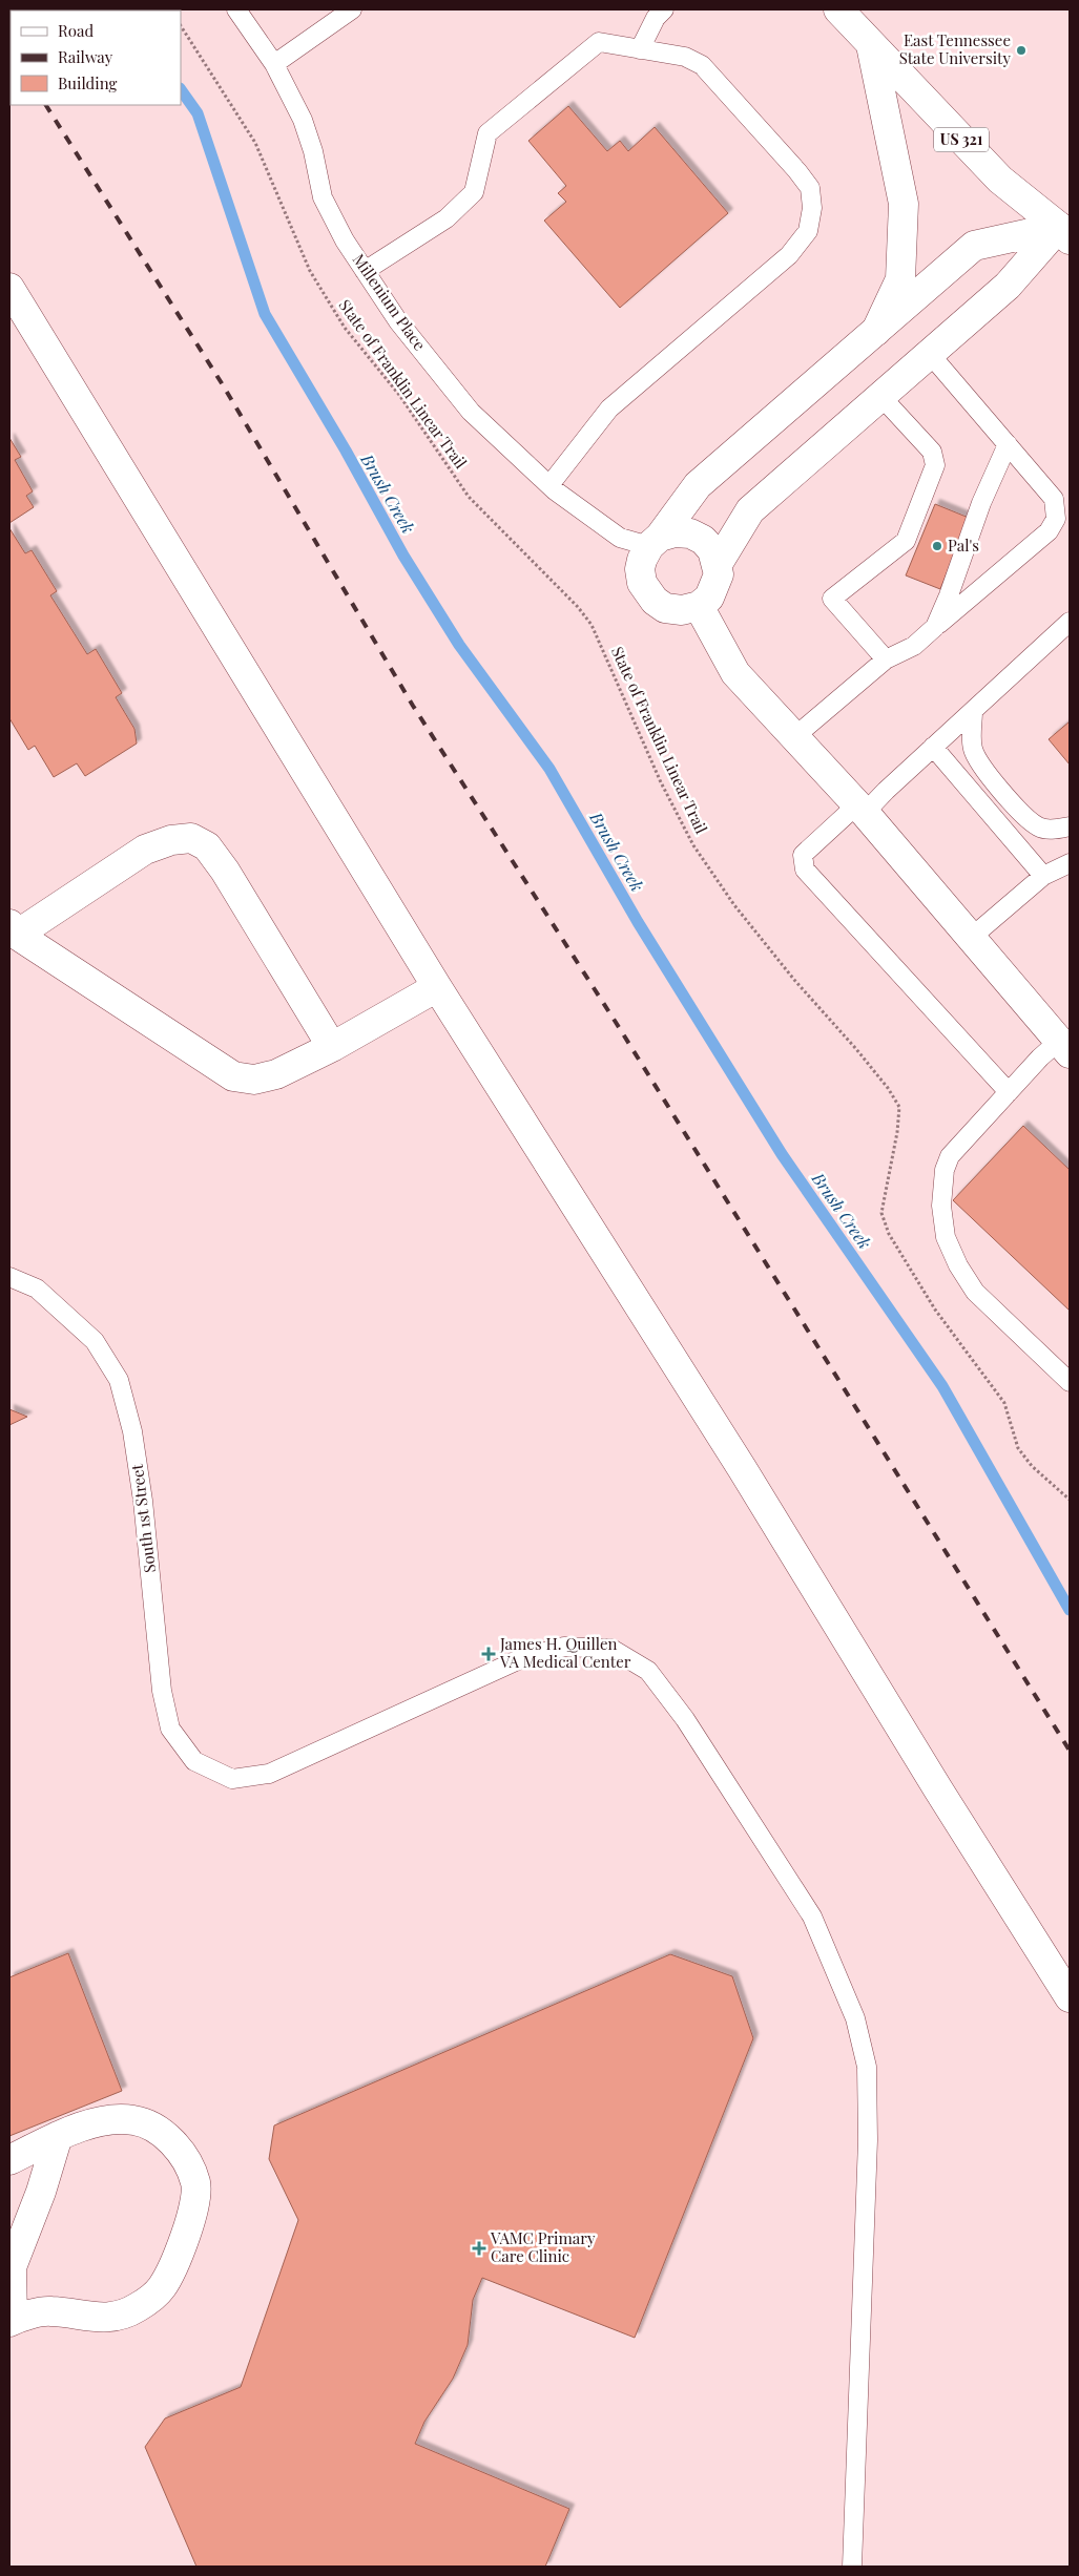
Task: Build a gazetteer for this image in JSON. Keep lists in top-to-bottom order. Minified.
{"streets":{"main road":["US 321"],"lane":["Millenium Place","South 1st Street"],"path":["State of Franklin Linear Trail"]},"water":["Brush Creek"],"places":{"other":["East Tennessee State University","Pal's"],"health":["James H. Quillen VA Medical Center","VAMC Primary Care Clinic"]},"legend":["Road","Railway","Building"]}
